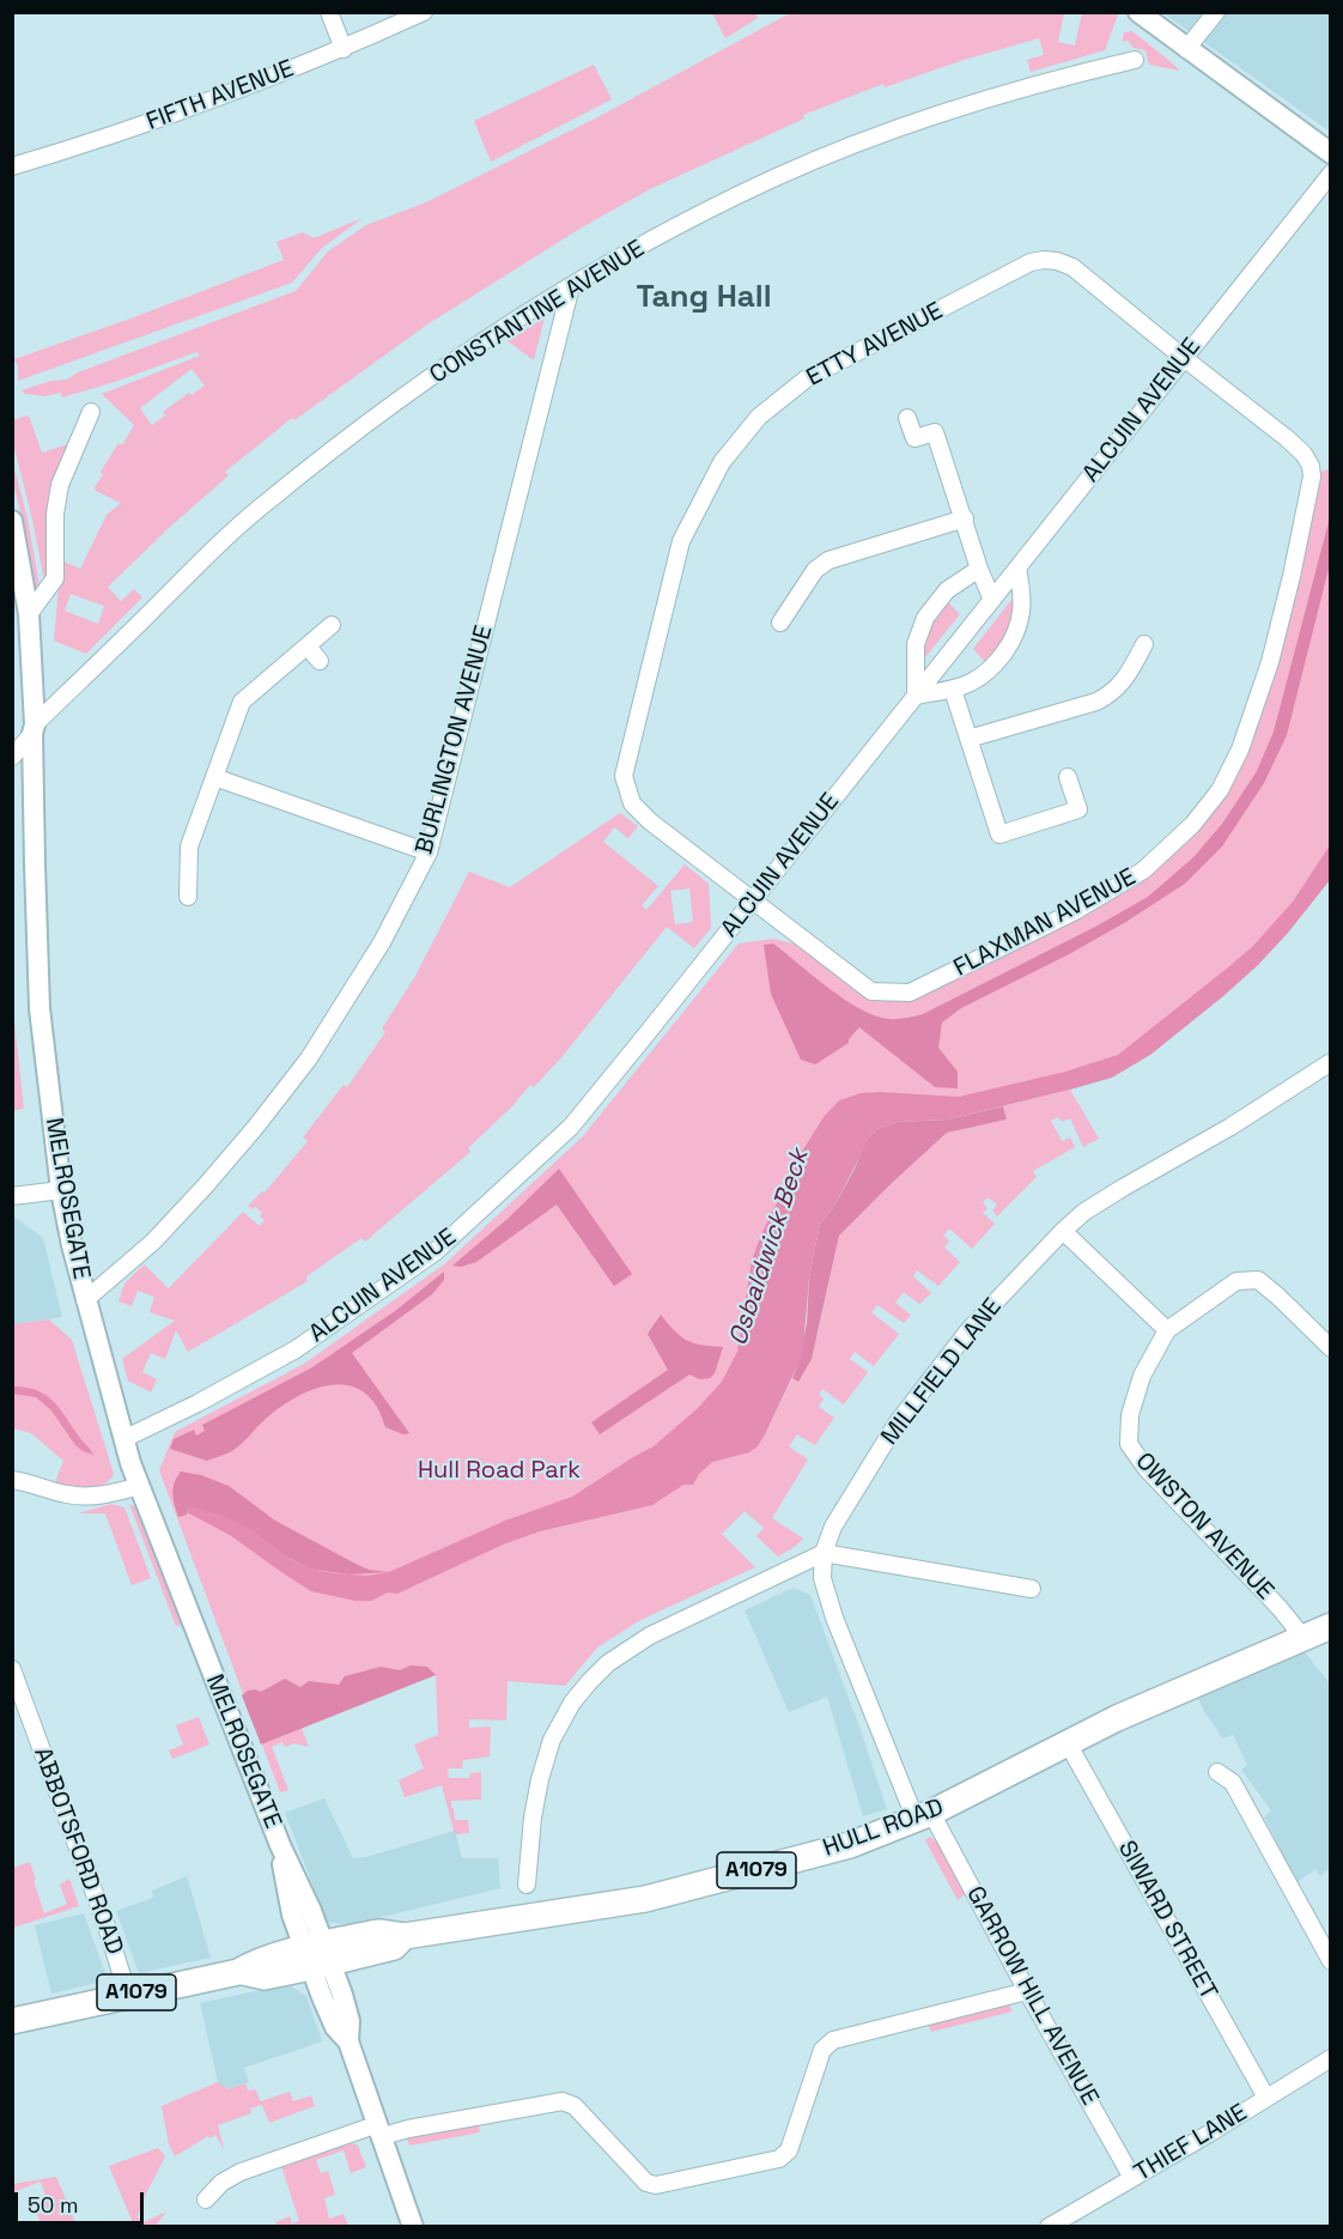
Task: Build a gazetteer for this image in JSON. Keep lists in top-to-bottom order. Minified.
{"streets":{"main road":["HULL ROAD","A1079"],"street":["FIFTH AVENUE","CONSTANTINE AVENUE","ETTY AVENUE","ALCUIN AVENUE","BURLINGTON AVENUE","FLAXMAN AVENUE","MELROSEGATE","MILLFIELD LANE","OWSTON AVENUE","ABBOTSFORD ROAD","SIWARD STREET","GARROW HILL AVENUE","THIEF LANE"]},"crossings":[["CONSTANTINE AVENUE","BURLINGTON AVENUE"],["CONSTANTINE AVENUE","MELROSEGATE"],["ETTY AVENUE","ALCUIN AVENUE"],["ETTY AVENUE","FLAXMAN AVENUE"],["ALCUIN AVENUE","FLAXMAN AVENUE"],["ALCUIN AVENUE","MELROSEGATE"],["BURLINGTON AVENUE","MELROSEGATE"],["MELROSEGATE","HULL ROAD"],["MILLFIELD LANE","HULL ROAD"],["MILLFIELD LANE","GARROW HILL AVENUE"],["OWSTON AVENUE","HULL ROAD"],["HULL ROAD","ABBOTSFORD ROAD"],["HULL ROAD","SIWARD STREET"],["HULL ROAD","GARROW HILL AVENUE"],["SIWARD STREET","THIEF LANE"],["GARROW HILL AVENUE","THIEF LANE"]],"districts":["Tang Hall"],"water":["Osbaldwick Beck"],"parks":["Hull Road Park"],"scale_bar":"50 m"}
